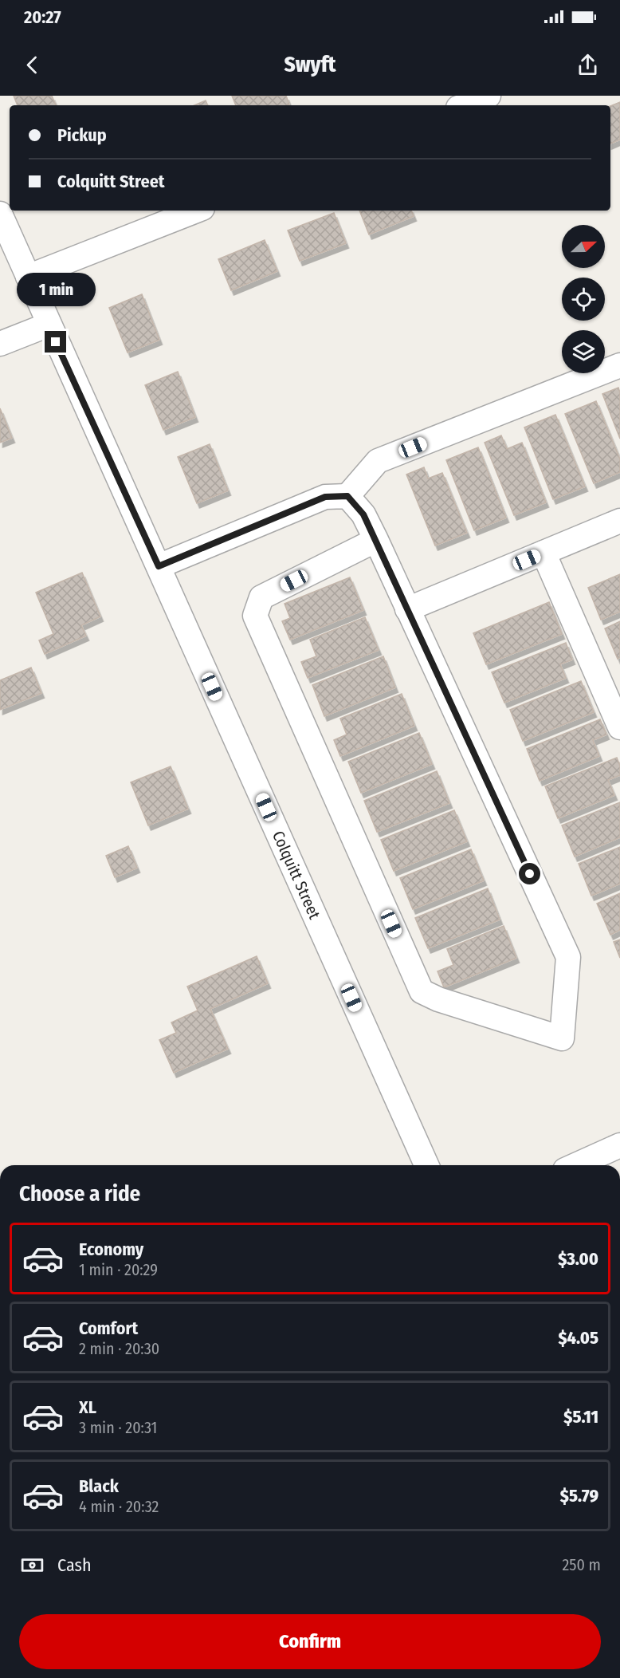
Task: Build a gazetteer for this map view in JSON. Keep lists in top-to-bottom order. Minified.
{"streets":{"street":["Colquitt Street"]},"north":"right","page":{"status":"20:27","header":"Swyft","banner":["Pickup","Colquitt Street"],"bubble":"1 min","heading":"Choose a ride","list":[{"name":"Economy","note":"1 min · 20:29","value":"$3.00"},{"name":"Comfort","note":"2 min · 20:30","value":"$4.05"},{"name":"XL","note":"3 min · 20:31","value":"$5.11"},{"name":"Black","note":"4 min · 20:32","value":"$5.79"}],"pay":["Cash","250 m"],"buttons":"Confirm"}}
